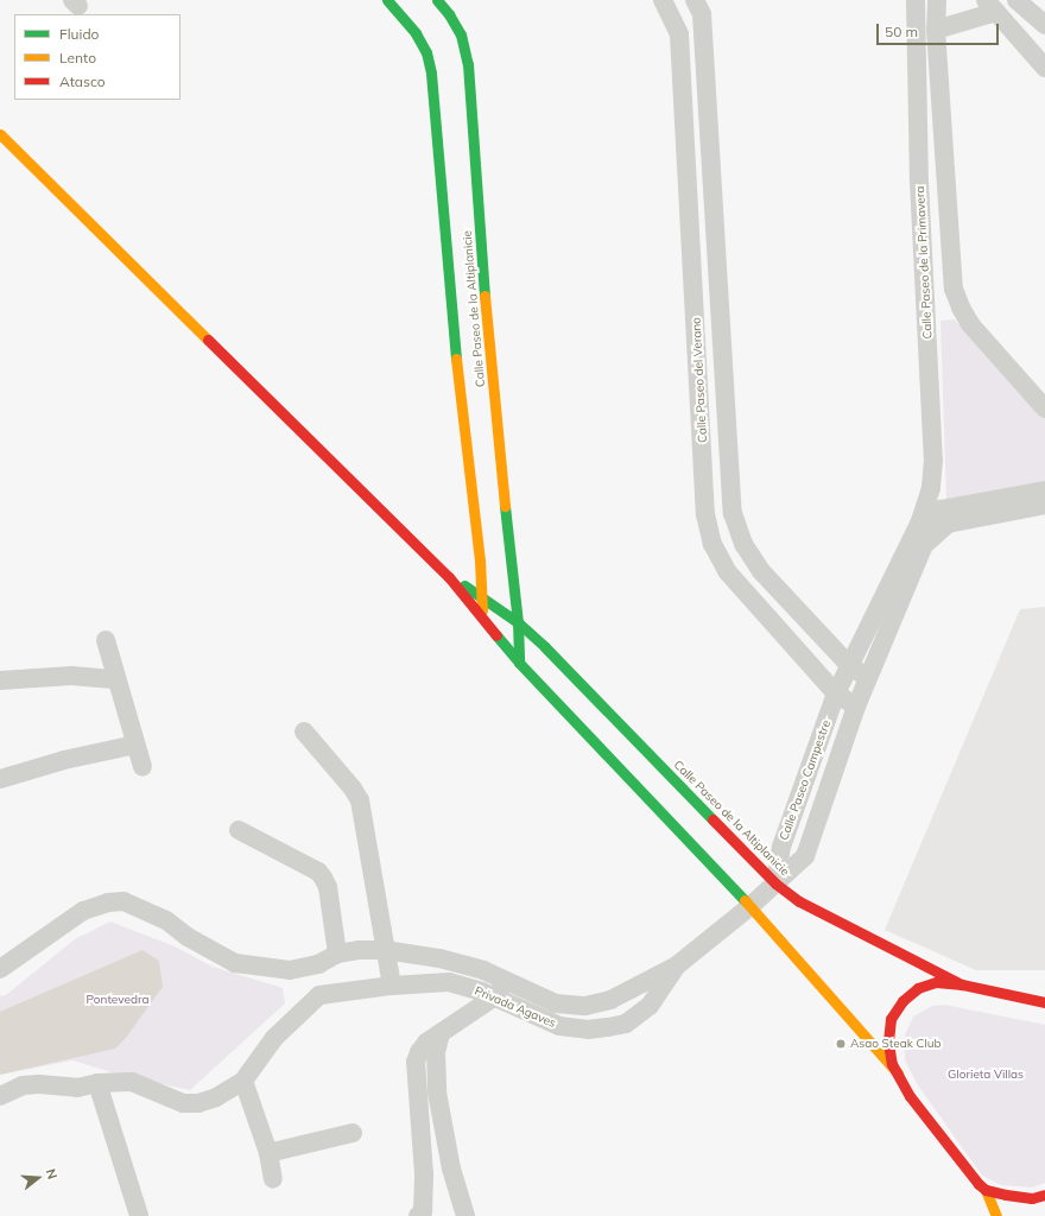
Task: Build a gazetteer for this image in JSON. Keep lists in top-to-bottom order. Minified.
{"streets":{"main road":["Calle Paseo de la Altiplanicie"],"street":["Calle Paseo de la Primavera","Calle Paseo del Verano","Calle Paseo Campestre","Privada Agaves"]},"crossings":[["Calle Paseo de la Primavera","Calle Paseo Campestre"],["Calle Paseo de la Altiplanicie","Calle Paseo Campestre"],["Calle Paseo de la Altiplanicie","Privada Agaves"],["Calle Paseo del Verano","Calle Paseo Campestre"],["Calle Paseo Campestre","Privada Agaves"]],"parks":["Pontevedra","Glorieta Villas"],"places":["Asao Steak Club"],"legend":["Fluido","Lento","Atasco"],"scale_bar":"50 m","north":"right"}
